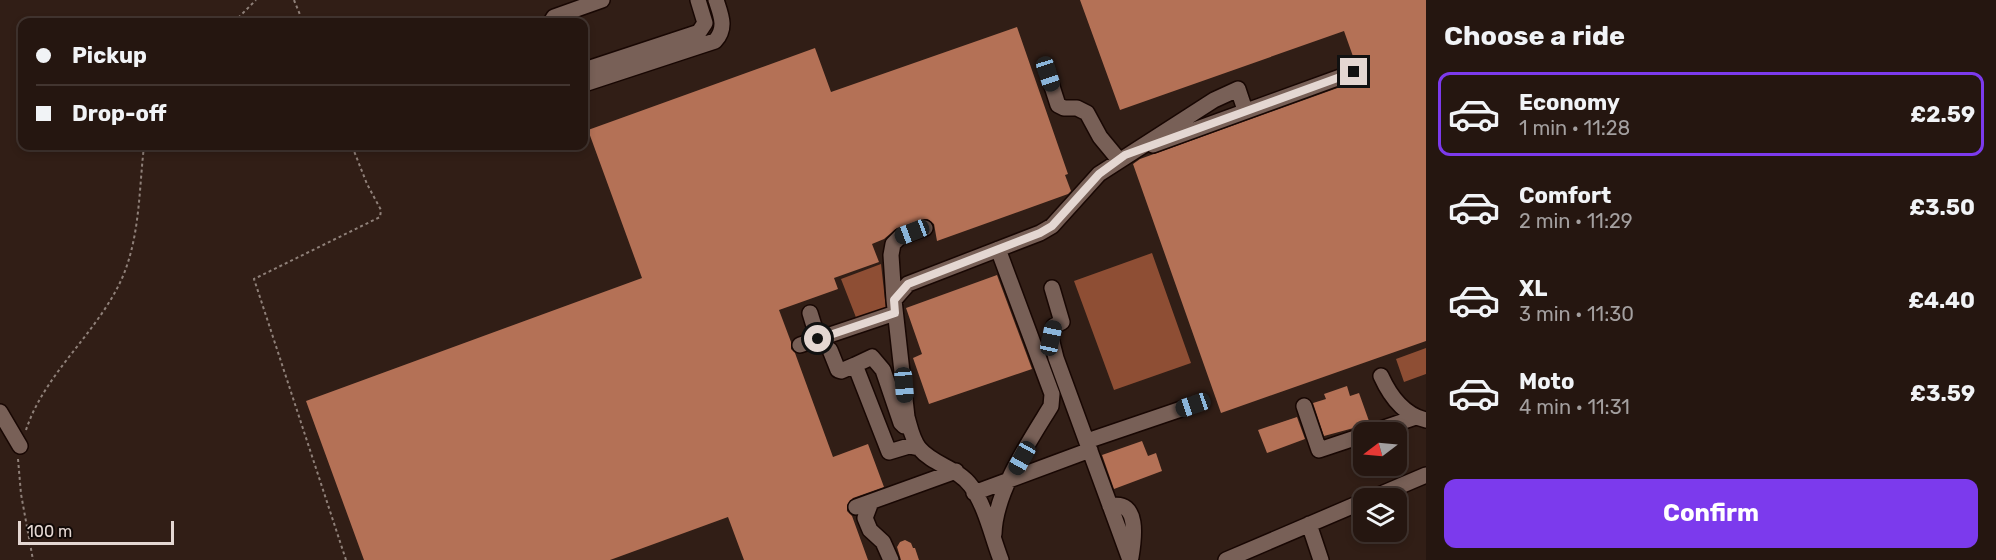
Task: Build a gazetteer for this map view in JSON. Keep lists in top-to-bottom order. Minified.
{"scale_bar":"100 m","north":"left","page":{"heading":"Choose a ride","banner":["Pickup","Drop-off"],"list":[{"name":"Economy","note":"1 min · 11:28","value":"£2.59"},{"name":"Comfort","note":"2 min · 11:29","value":"£3.50"},{"name":"XL","note":"3 min · 11:30","value":"£4.40"},{"name":"Moto","note":"4 min · 11:31","value":"£3.59"}],"buttons":"Confirm","scale":"100 m"}}
